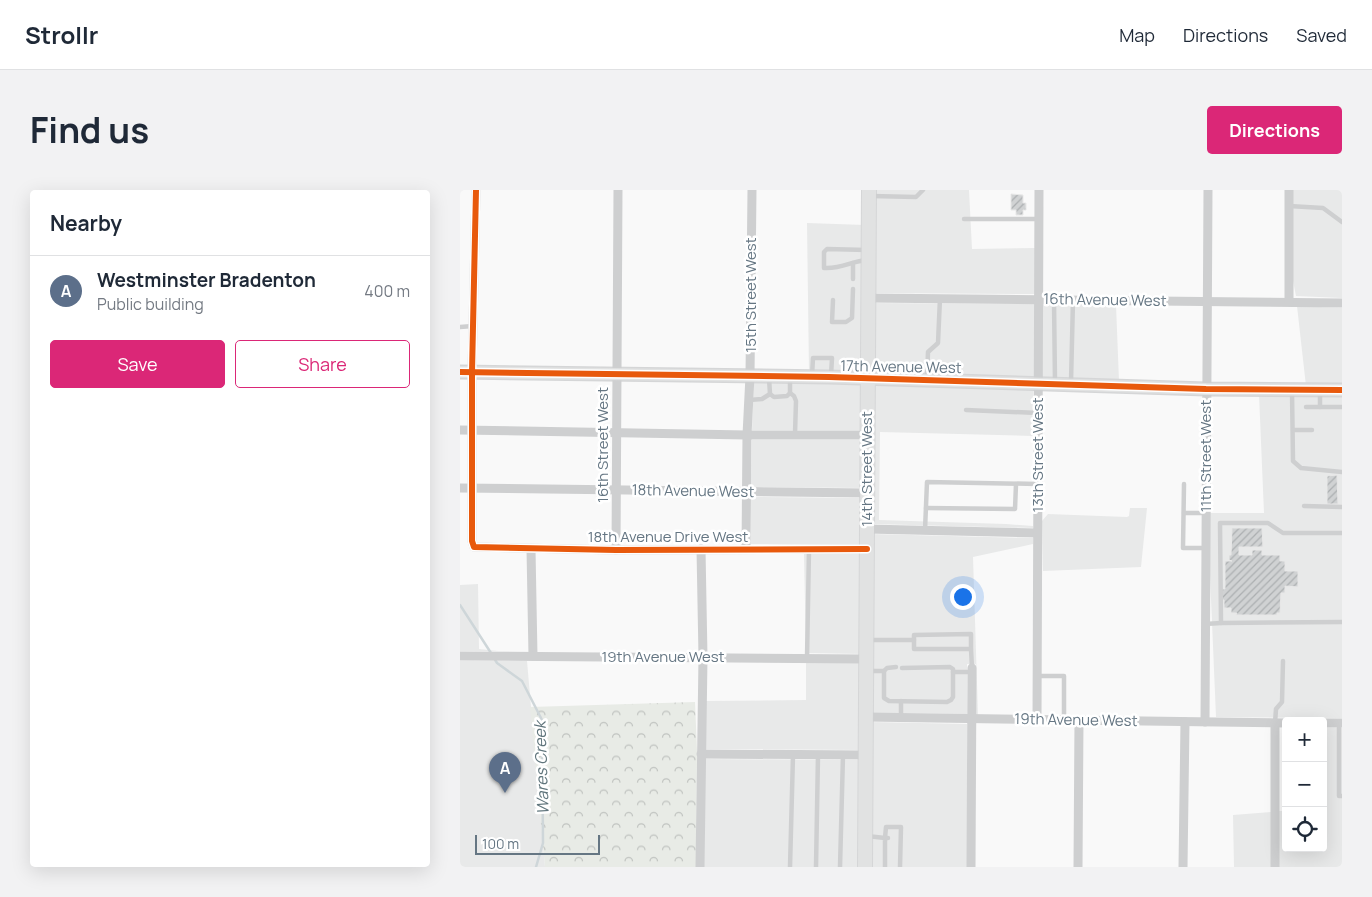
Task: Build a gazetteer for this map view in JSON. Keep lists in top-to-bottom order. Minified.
{"streets":{"main road":["14th Street West"],"street":["15th Street West","16th Avenue West","17th Avenue West","16th Street West","13th Street West","11th Street West","18th Avenue West","18th Avenue Drive West","19th Avenue West"]},"crossings":[["15th Street West","17th Avenue West"],["15th Street West","18th Avenue West"],["15th Street West","18th Avenue Drive West"],["16th Avenue West","13th Street West"],["16th Avenue West","11th Street West"],["16th Avenue West","14th Street West"],["17th Avenue West","16th Street West"],["17th Avenue West","13th Street West"],["17th Avenue West","11th Street West"],["17th Avenue West","14th Street West"],["16th Street West","18th Avenue West"],["16th Street West","18th Avenue Drive West"],["13th Street West","19th Avenue West"],["11th Street West","19th Avenue West"],["14th Street West","18th Avenue West"],["14th Street West","18th Avenue Drive West"],["14th Street West","19th Avenue West"],["18th Avenue West","18th Avenue Drive West"]],"water":["Wares Creek"],"scale_bar":"100 m","page":{"header":"Strollr","nav":["Map","Directions","Saved"],"title":"Find us","buttons":["Directions",["Save","Share"]],"heading":"Nearby","list":[{"mark":"A","name":"Westminster Bradenton","note":"Public building","value":"400 m"}],"map_buttons":["+","−"],"pins":"A","scale":"100 m"}}
